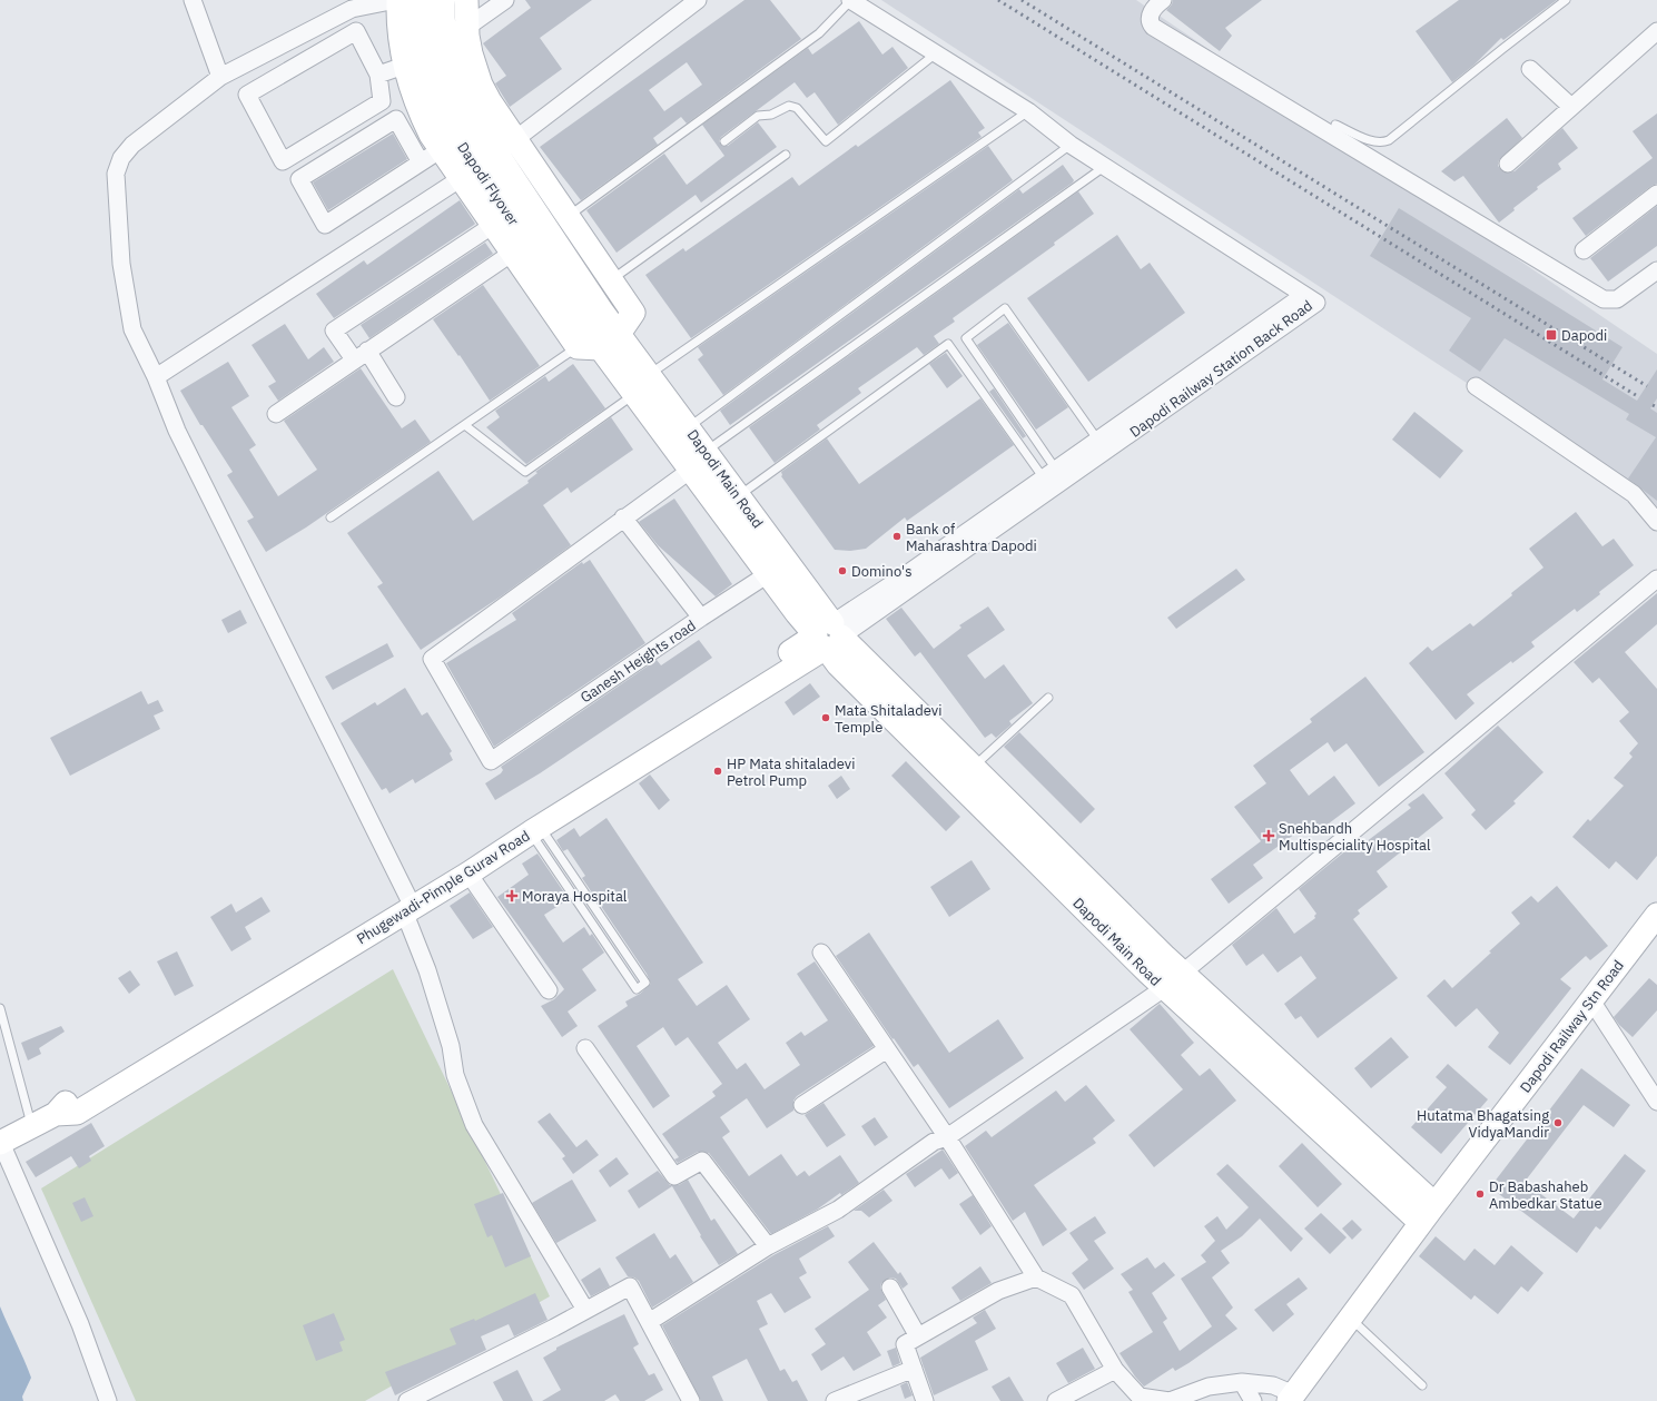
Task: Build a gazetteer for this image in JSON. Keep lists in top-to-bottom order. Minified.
{"streets":{"main road":["Dapodi Flyover","Dapodi Main Road","Phugewadi-Pimple Gurav Road","Dapodi Railway Stn Road"],"street":["Dapodi Railway Station Back Road","Ganesh Heights road"]},"crossings":[["Dapodi Flyover","Dapodi Main Road"],["Dapodi Railway Station Back Road","Dapodi Main Road"],["Dapodi Railway Station Back Road","Phugewadi-Pimple Gurav Road"],["Dapodi Main Road","Phugewadi-Pimple Gurav Road"],["Dapodi Main Road","Dapodi Railway Stn Road"]],"places":{"transit":["Dapodi"],"other":["Bank of Maharashtra Dapodi","Domino's","Mata Shitaladevi Temple","HP Mata shitaladevi Petrol Pump","Hutatma Bhagatsing VidyaMandir","Dr Babashaheb Ambedkar Statue"],"health":["Snehbandh Multispeciality Hospital","Moraya Hospital"]}}
